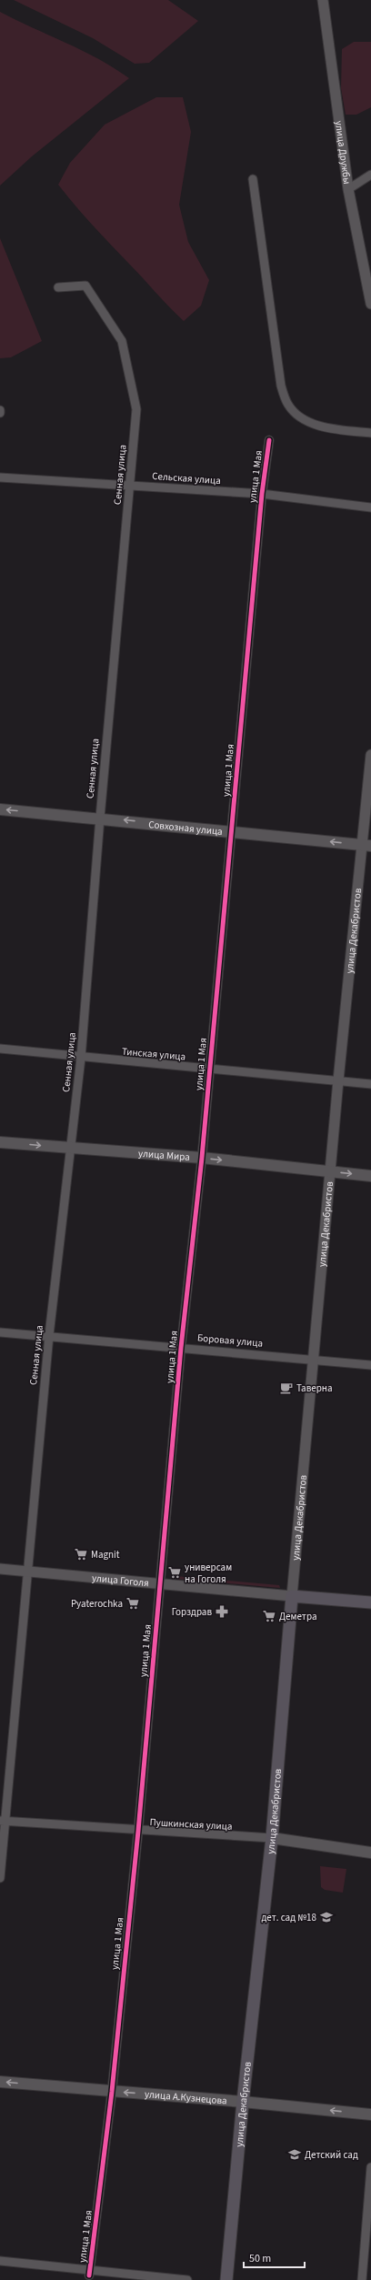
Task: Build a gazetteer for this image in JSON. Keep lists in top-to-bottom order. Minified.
{"streets":{"main road":["Совхозная улица","улица Декабристов","улица Мира","улица Гоголя","Пушкинская улица","улица А.Кузнецова"],"street":["улица Дружбы","Сенная улица","улица 1 Мая","Сельская улица","Тинская улица","Боровая улица"]},"crossings":[["Сенная улица","Сельская улица"],["Сенная улица","Совхозная улица"],["Сенная улица","Тинская улица"],["Сенная улица","улица Мира"],["Сенная улица","Боровая улица"],["Сенная улица","улица Гоголя"],["Сенная улица","Пушкинская улица"],["улица 1 Мая","Сельская улица"],["улица 1 Мая","Совхозная улица"],["улица 1 Мая","Тинская улица"],["улица 1 Мая","улица Мира"],["улица 1 Мая","Боровая улица"],["улица 1 Мая","улица Гоголя"],["улица 1 Мая","Пушкинская улица"],["улица 1 Мая","улица А.Кузнецова"],["Совхозная улица","улица Декабристов"],["улица Декабристов","Тинская улица"],["улица Декабристов","улица Мира"],["улица Декабристов","Боровая улица"],["улица Декабристов","улица Гоголя"],["улица Декабристов","Пушкинская улица"],["улица Декабристов","улица А.Кузнецова"]],"one_way":["Совхозная улица","улица Мира","улица А.Кузнецова"],"places":{"cafe":["Таверна"],"supermarket":["Magnit","универсам на Гоголя","Pyaterochka","Деметра"],"pharmacy":["Горздрав"],"school or university":["дет. сад №18","Детский сад"]},"scale_bar":"50 m"}
